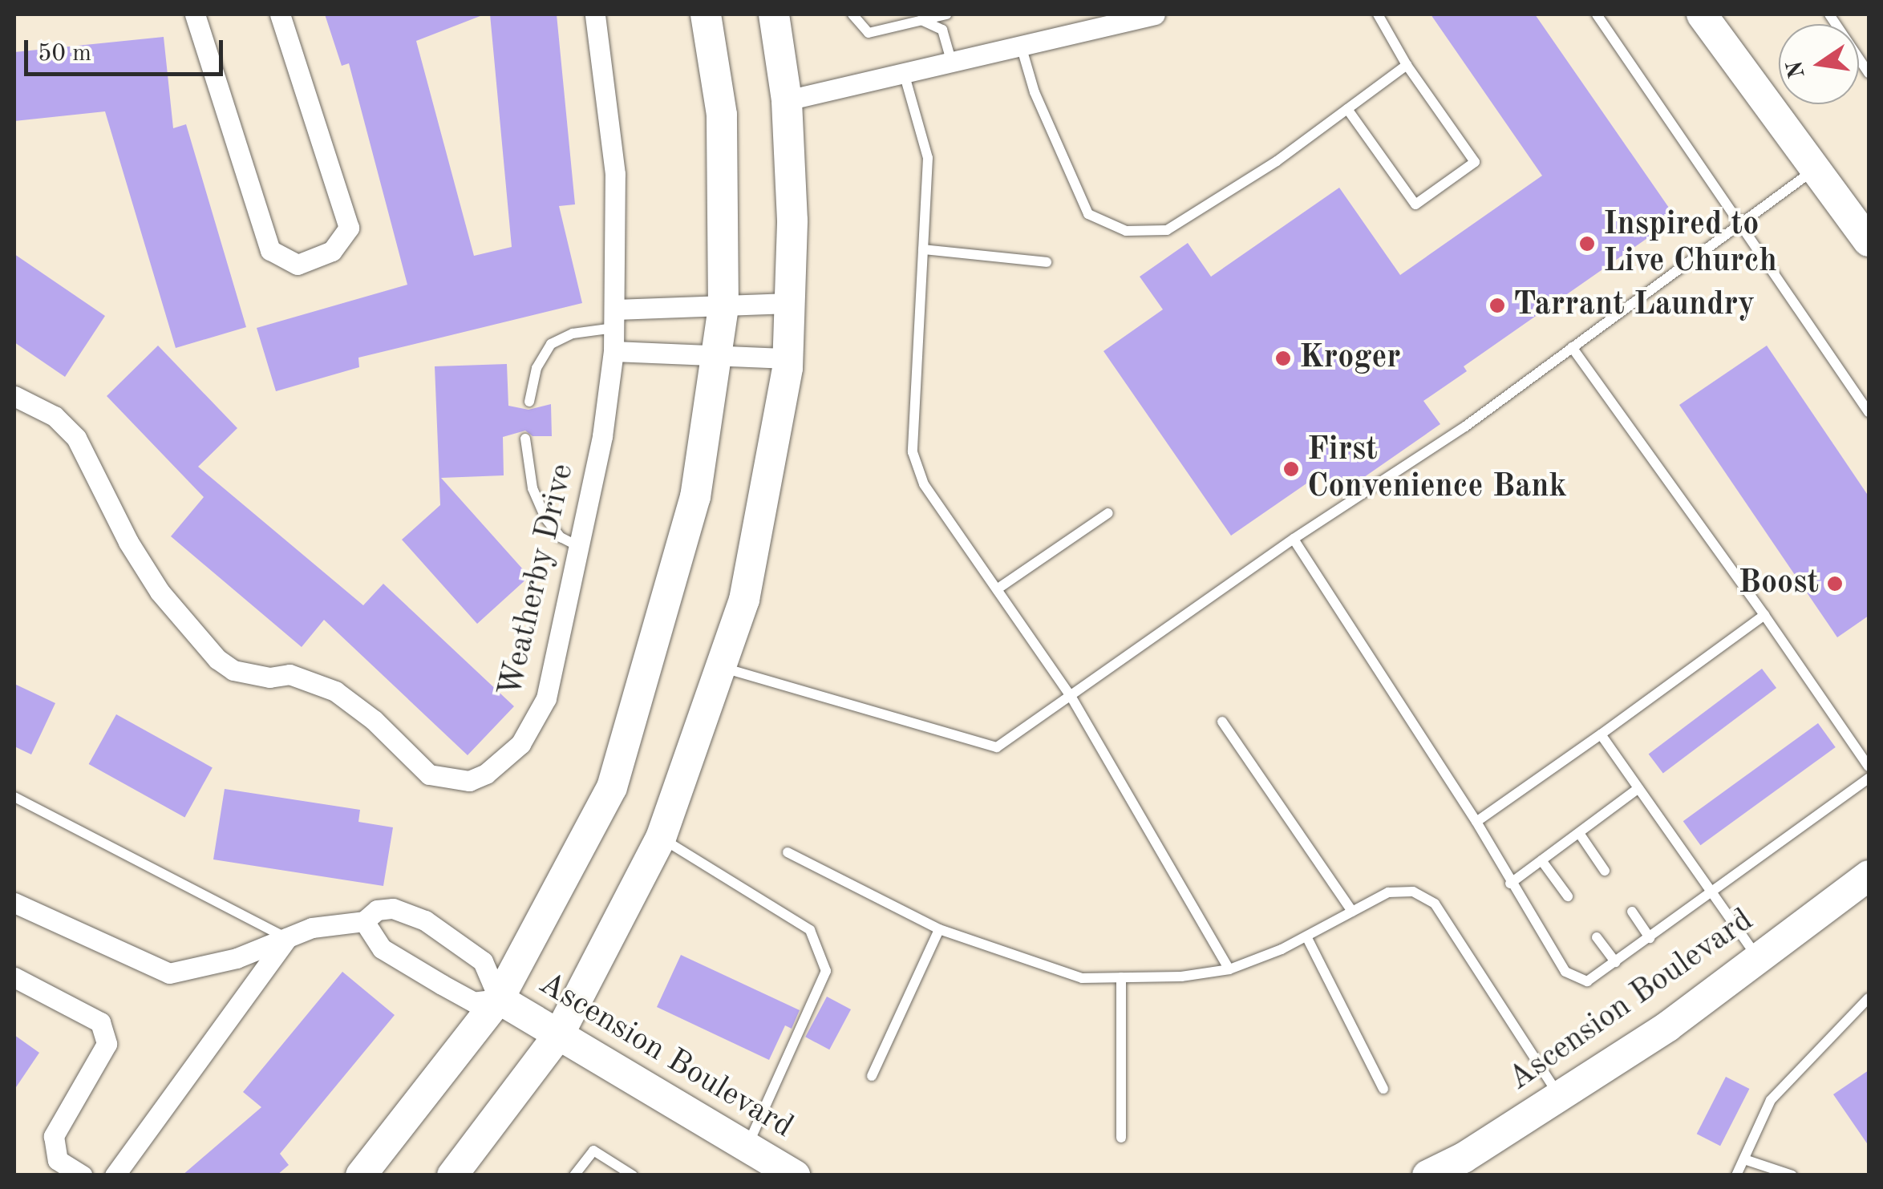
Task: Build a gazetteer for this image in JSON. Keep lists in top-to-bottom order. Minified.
{"streets":{"main road":["Ascension Boulevard"],"street":["Weatherby Drive"]},"places":["Inspired to Live Church","Tarrant Laundry","Kroger","First Convenience Bank","Boost"],"scale_bar":"50 m","north":"left"}
